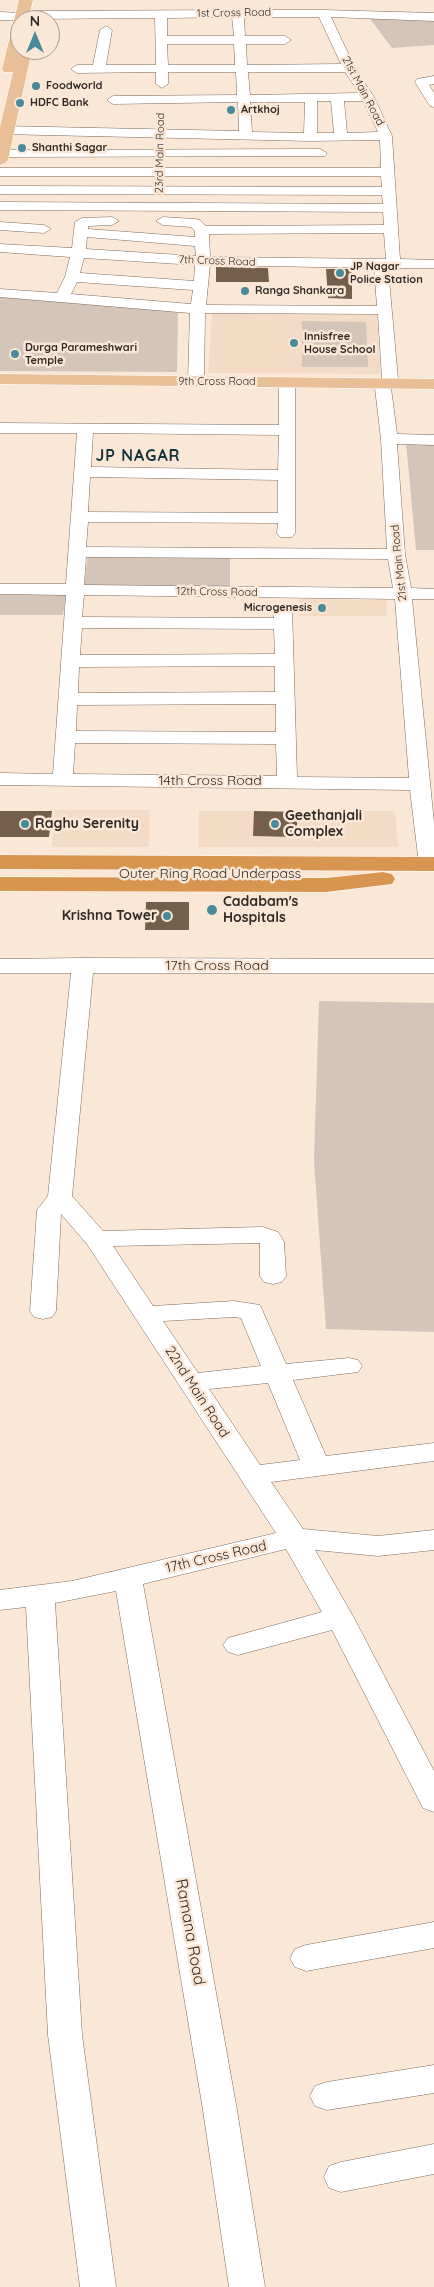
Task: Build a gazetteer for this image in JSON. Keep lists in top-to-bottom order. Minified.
{"streets":{"highway":["Outer Ring Road Underpass"],"main road":["9th Cross Road"],"street":["1st Cross Road","21st Main Road","23rd Main Road","7th Cross Road","12th Cross Road","14th Cross Road","17th Cross Road","22nd Main Road","Ramana Road"]},"crossings":[["1st Cross Road","21st Main Road"],["1st Cross Road","23rd Main Road"],["21st Main Road","7th Cross Road"],["21st Main Road","9th Cross Road"],["21st Main Road","12th Cross Road"],["21st Main Road","14th Cross Road"],["21st Main Road","Outer Ring Road Underpass"],["17th Cross Road","22nd Main Road"],["17th Cross Road","Ramana Road"]],"districts":["JP NAGAR"],"places":["Foodworld","HDFC Bank","Artkhoj","Shanthi Sagar","JP Nagar Police Station","Ranga Shankara","Innisfree House School","Durga Parameshwari Temple","Microgenesis","Raghu Serenity","Geethanjali Complex","Cadabam's Hospitals","Krishna Tower"],"north":"top"}
